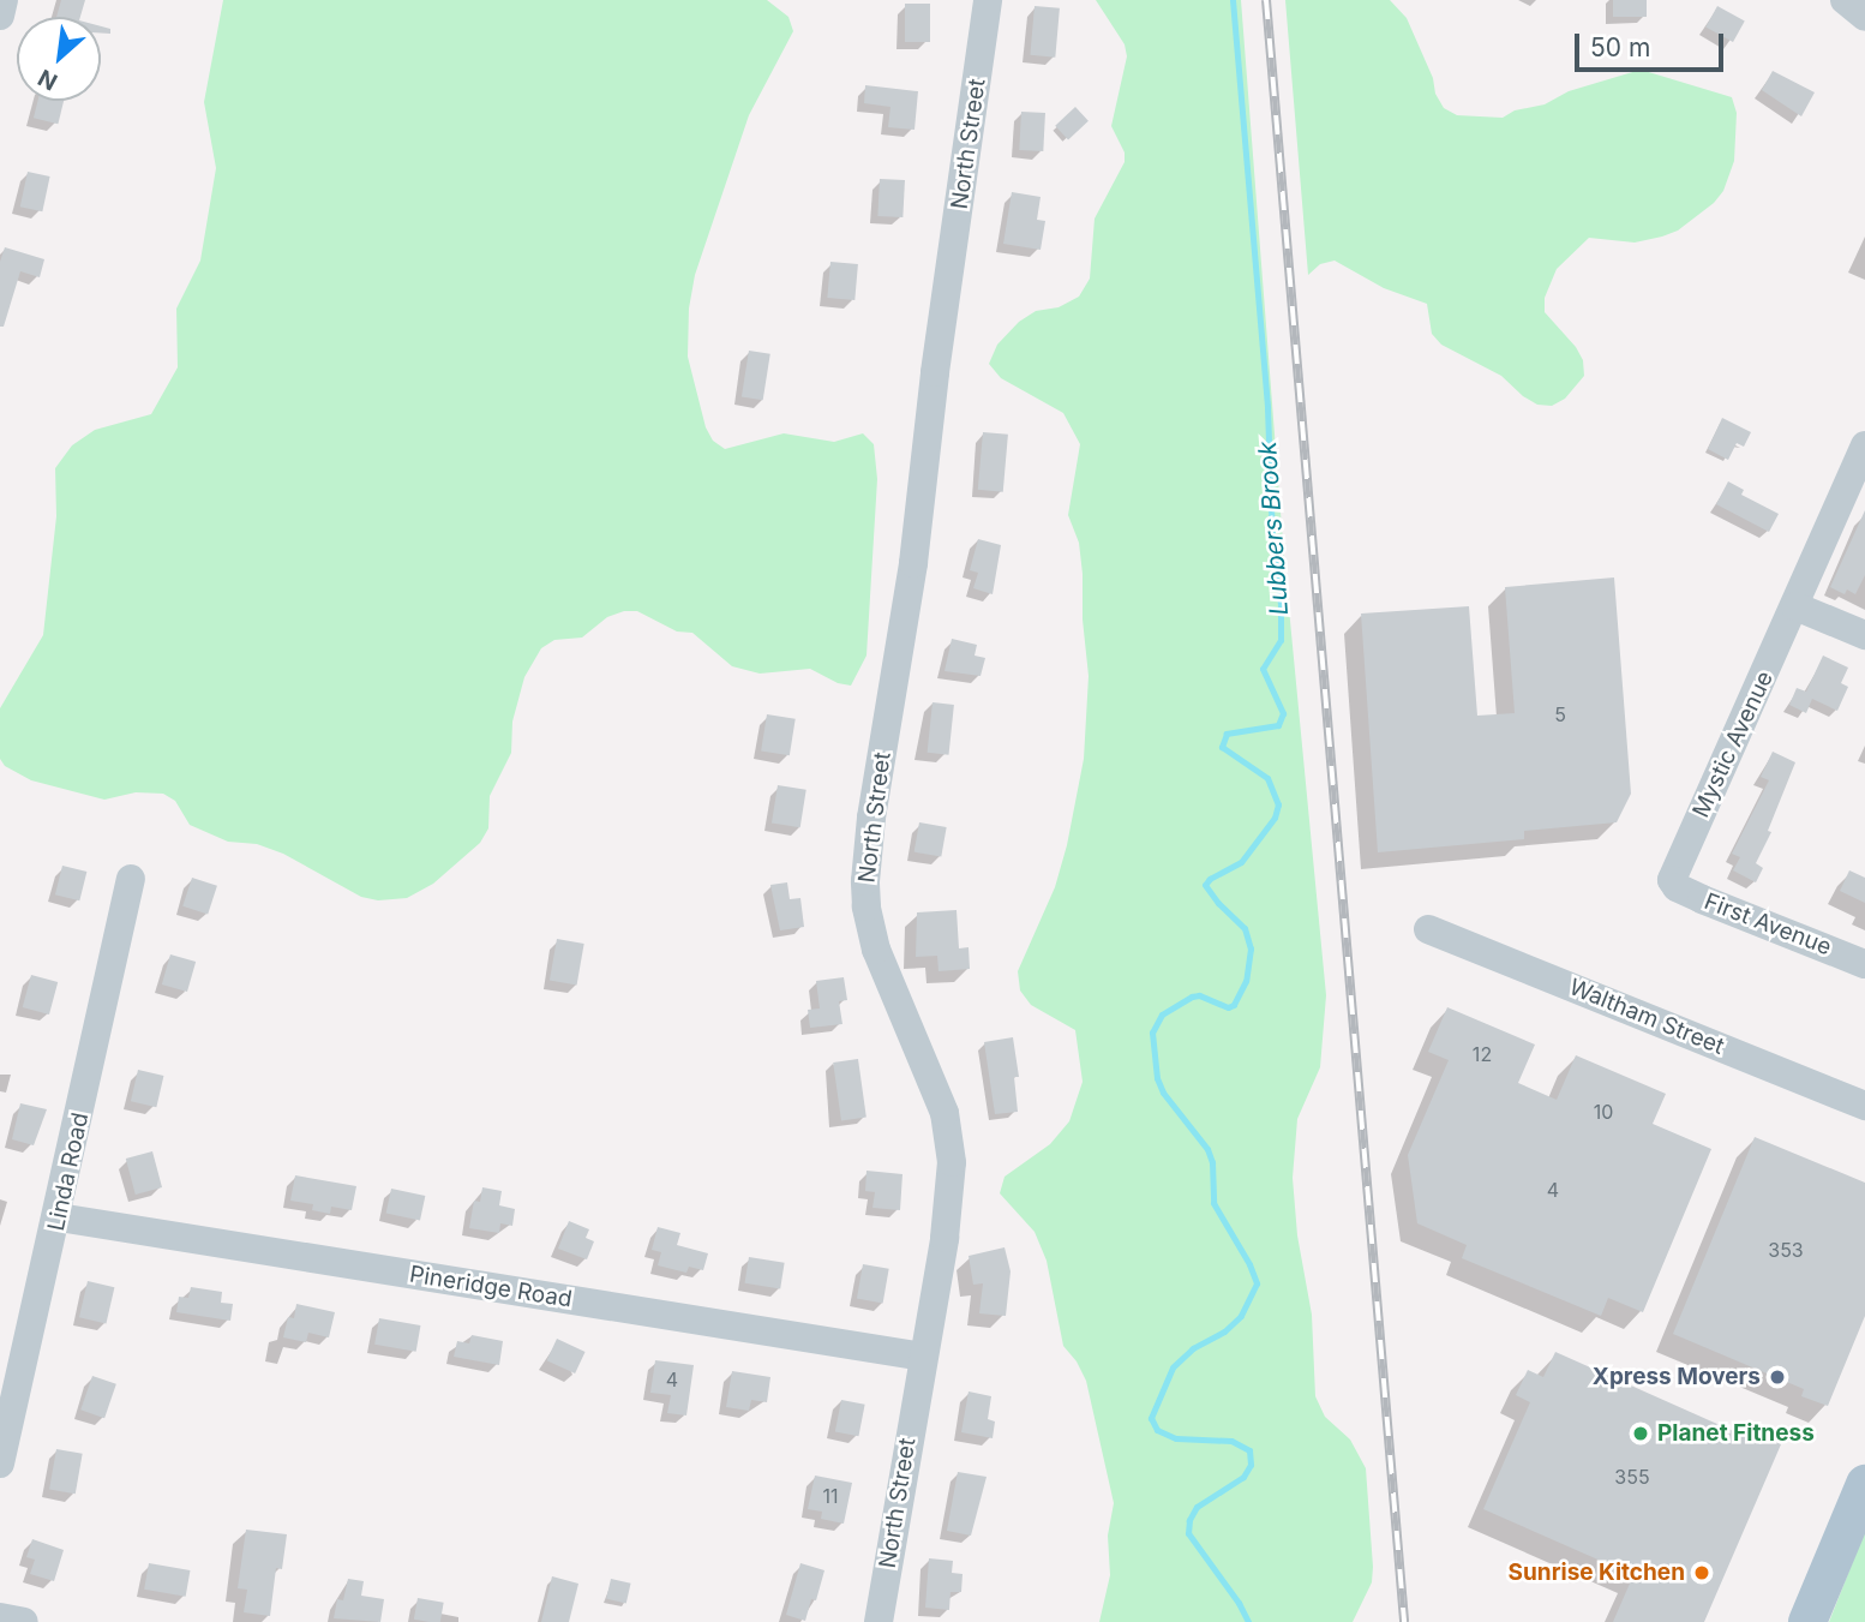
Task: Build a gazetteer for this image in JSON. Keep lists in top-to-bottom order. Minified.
{"streets":{"street":["North Street","Mystic Avenue","First Avenue","Waltham Street","Linda Road","Pineridge Road"]},"crossings":[["North Street","Pineridge Road"],["Mystic Avenue","First Avenue"],["Linda Road","Pineridge Road"]],"water":["Lubbers Brook"],"places":["Xpress Movers","Planet Fitness","Sunrise Kitchen"],"house_numbers":["5","12","10","4","353","4","355","11"],"scale_bar":"50 m","north":"bottom left"}
